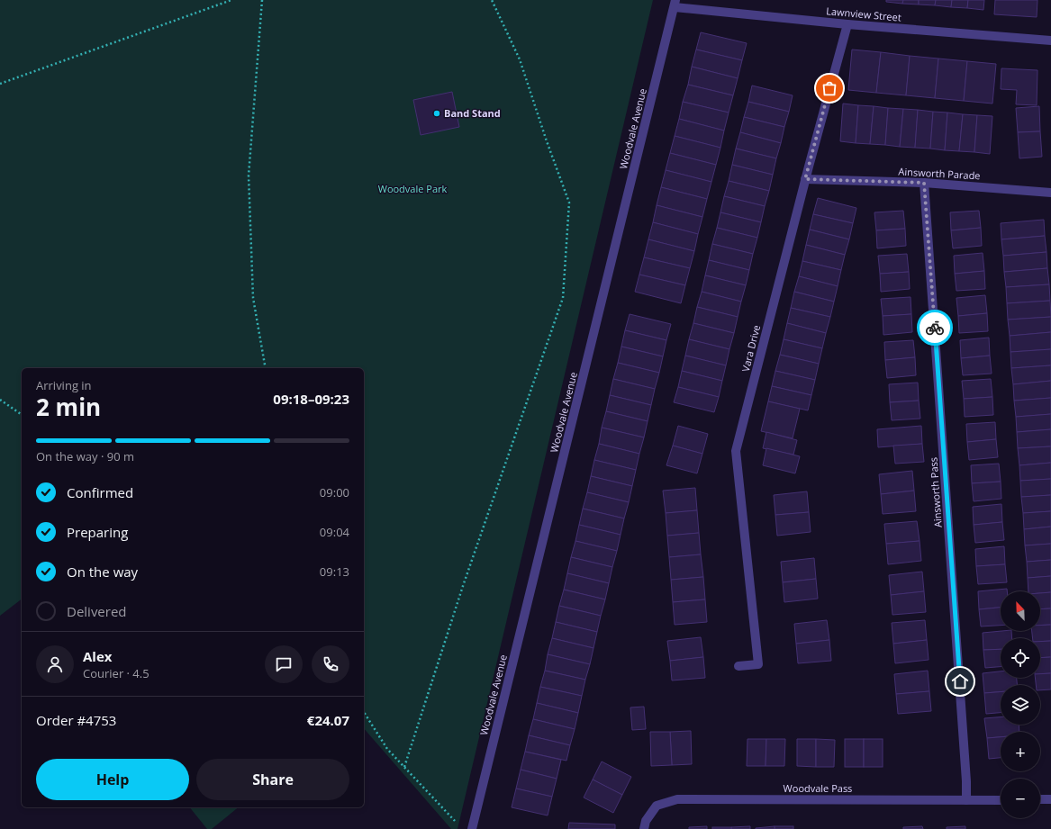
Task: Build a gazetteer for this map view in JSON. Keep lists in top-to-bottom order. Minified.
{"streets":{"street":["Lawnview Street","Woodvale Avenue","Ainsworth Parade","Vara Drive","Ainsworth Pass","Woodvale Pass"]},"crossings":[["Lawnview Street","Woodvale Avenue"],["Lawnview Street","Vara Drive"],["Ainsworth Parade","Vara Drive"],["Ainsworth Parade","Ainsworth Pass"],["Ainsworth Pass","Woodvale Pass"]],"parks":["Woodvale Park"],"places":["Band Stand"],"north":"top left","page":{"heading":["2 min","Arriving in","09:18–09:23"],"panel":["Alex","Courier · 4.5","Order #4753","€24.07"],"bar":"On the way · 90 m","list":[["Confirmed","09:00"],["Preparing","09:04"],["On the way","09:13"],"Delivered"],"map_buttons":["+","−"],"buttons":["Help","Share"]}}
